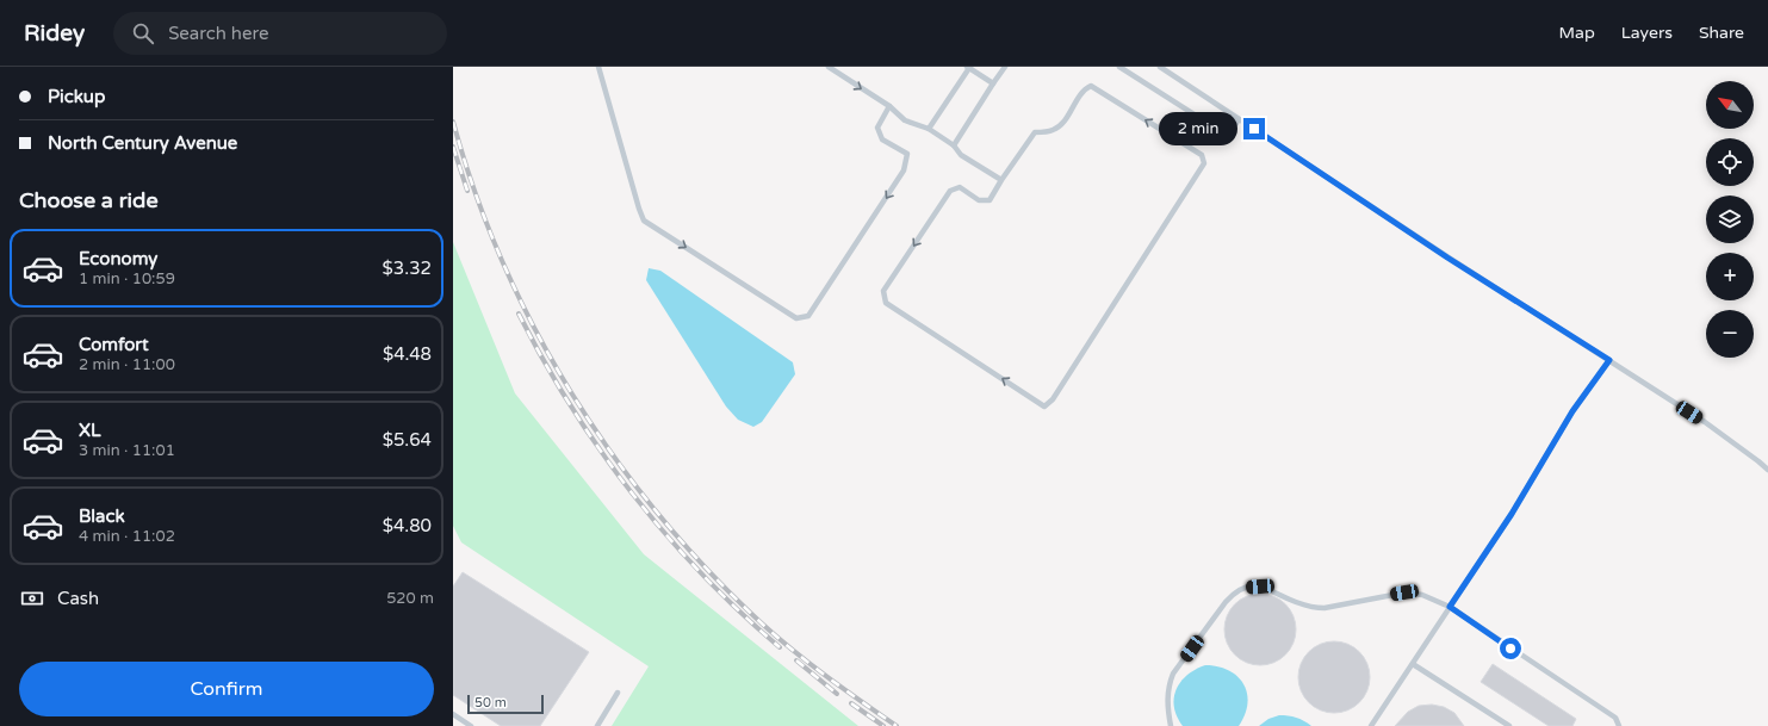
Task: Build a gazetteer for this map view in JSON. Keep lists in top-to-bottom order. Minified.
{"scale_bar":"50 m","north":"top left","page":{"header":"Ridey","search":"Search here","nav":["Map","Layers","Share"],"banner":["Pickup","North Century Avenue"],"map_buttons":["+","−"],"bubble":"2 min","heading":"Choose a ride","list":[{"name":"Economy","note":"1 min · 10:59","value":"$3.32"},{"name":"Comfort","note":"2 min · 11:00","value":"$4.48"},{"name":"XL","note":"3 min · 11:01","value":"$5.64"},{"name":"Black","note":"4 min · 11:02","value":"$4.80"}],"pay":["Cash","520 m"],"buttons":"Confirm","scale":"50 m"}}
